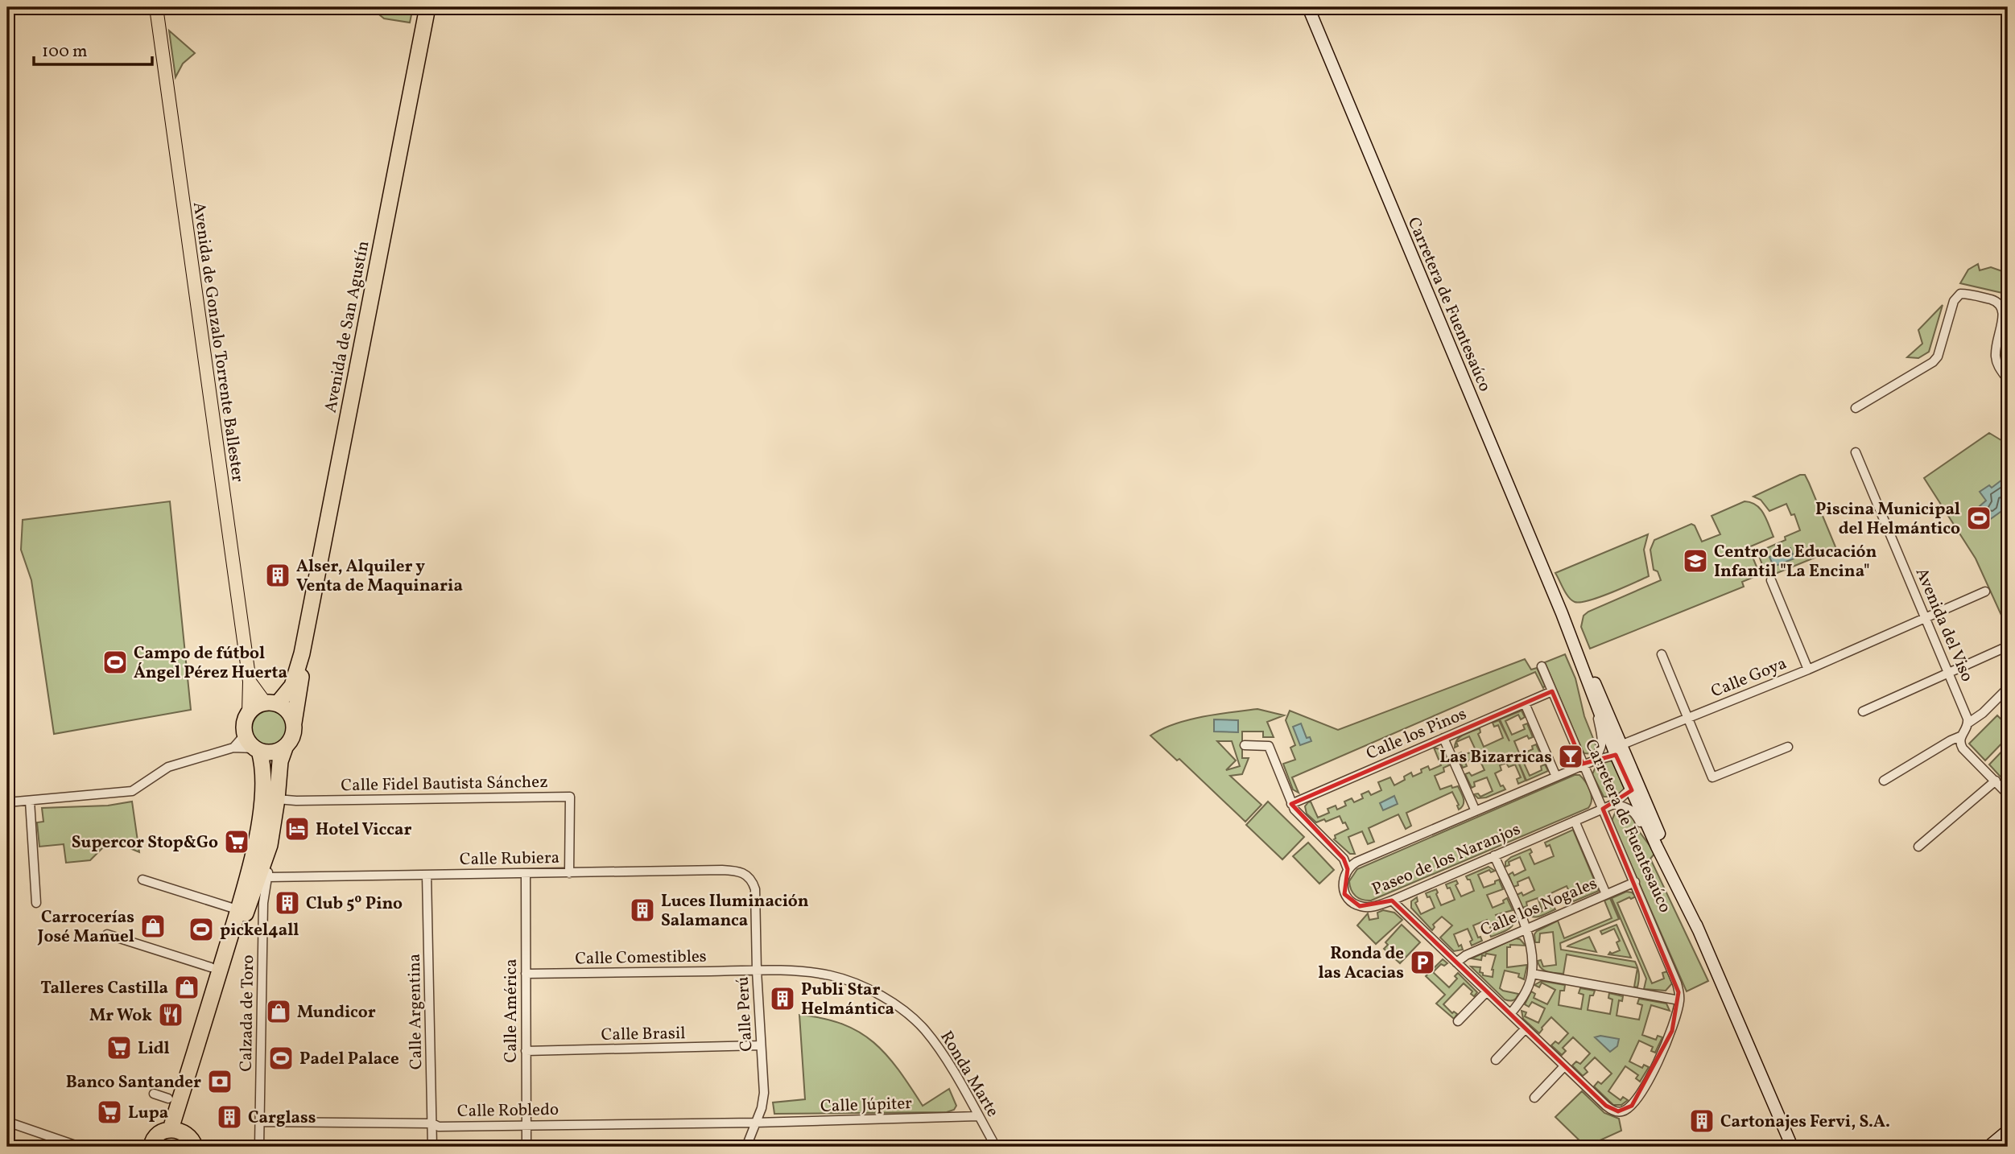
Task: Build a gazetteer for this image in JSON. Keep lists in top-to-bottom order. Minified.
{"streets":{"highway":["Avenida de San Agustín"],"main road":["Carretera de Fuentesaúco","Avenida de Gonzalo Torrente Ballester"],"street":["Avenida del Viso","Calle Goya","Calle los Pinos","Calle Fidel Bautista Sánchez","Calle Rubiera","Paseo de los Naranjos","Calle los Nogales","Calle Comestibles","Calle América","Calle Argentina","Calzada de Toro","Calle Perú","Calle Brasil","Ronda Marte","Calle Júpiter","Calle Robledo"]},"crossings":[["Carretera de Fuentesaúco","Calle Goya"],["Carretera de Fuentesaúco","Calle los Pinos"],["Carretera de Fuentesaúco","Paseo de los Naranjos"],["Carretera de Fuentesaúco","Calle los Nogales"],["Avenida de San Agustín","Avenida de Gonzalo Torrente Ballester"],["Calle Goya","Paseo de los Naranjos"],["Calle Fidel Bautista Sánchez","Calle Rubiera"],["Calle Rubiera","Calle América"],["Calle Rubiera","Calle Argentina"],["Calle Rubiera","Calzada de Toro"],["Calle Rubiera","Calle Perú"],["Calle Comestibles","Calle América"],["Calle Comestibles","Calle Perú"],["Calle Comestibles","Ronda Marte"],["Calle América","Calle Brasil"],["Calle América","Calle Robledo"],["Calle Argentina","Calle Robledo"],["Calzada de Toro","Calle Robledo"],["Calle Perú","Calle Brasil"],["Calle Perú","Ronda Marte"],["Calle Perú","Calle Júpiter"],["Calle Perú","Calle Robledo"],["Ronda Marte","Calle Júpiter"],["Calle Júpiter","Calle Robledo"]],"places":{"sports":["Piscina Municipal del Helmántico","Campo de fútbol Ángel Pérez Huerta","pickel4all","Padel Palace"],"school or university":["Centro de Educación Infantil \"La Encina\""],"building":["Alser, Alquiler y Venta de Maquinaria","Club 5º Pino","Luces Iluminación Salamanca","Publi Star Helmántica","Carglass","Cartonajes Fervi, S.A."],"bar":["Las Bizarricas"],"hotel":["Hotel Viccar"],"supermarket":["Supercor Stop&Go","Lidl","Lupa"],"shop":["Carrocerías José Manuel","Talleres Castilla","Mundicor"],"parking":["Ronda de las Acacias"],"restaurant":["Mr Wok"],"bank":["Banco Santander"]},"scale_bar":"100 m"}
